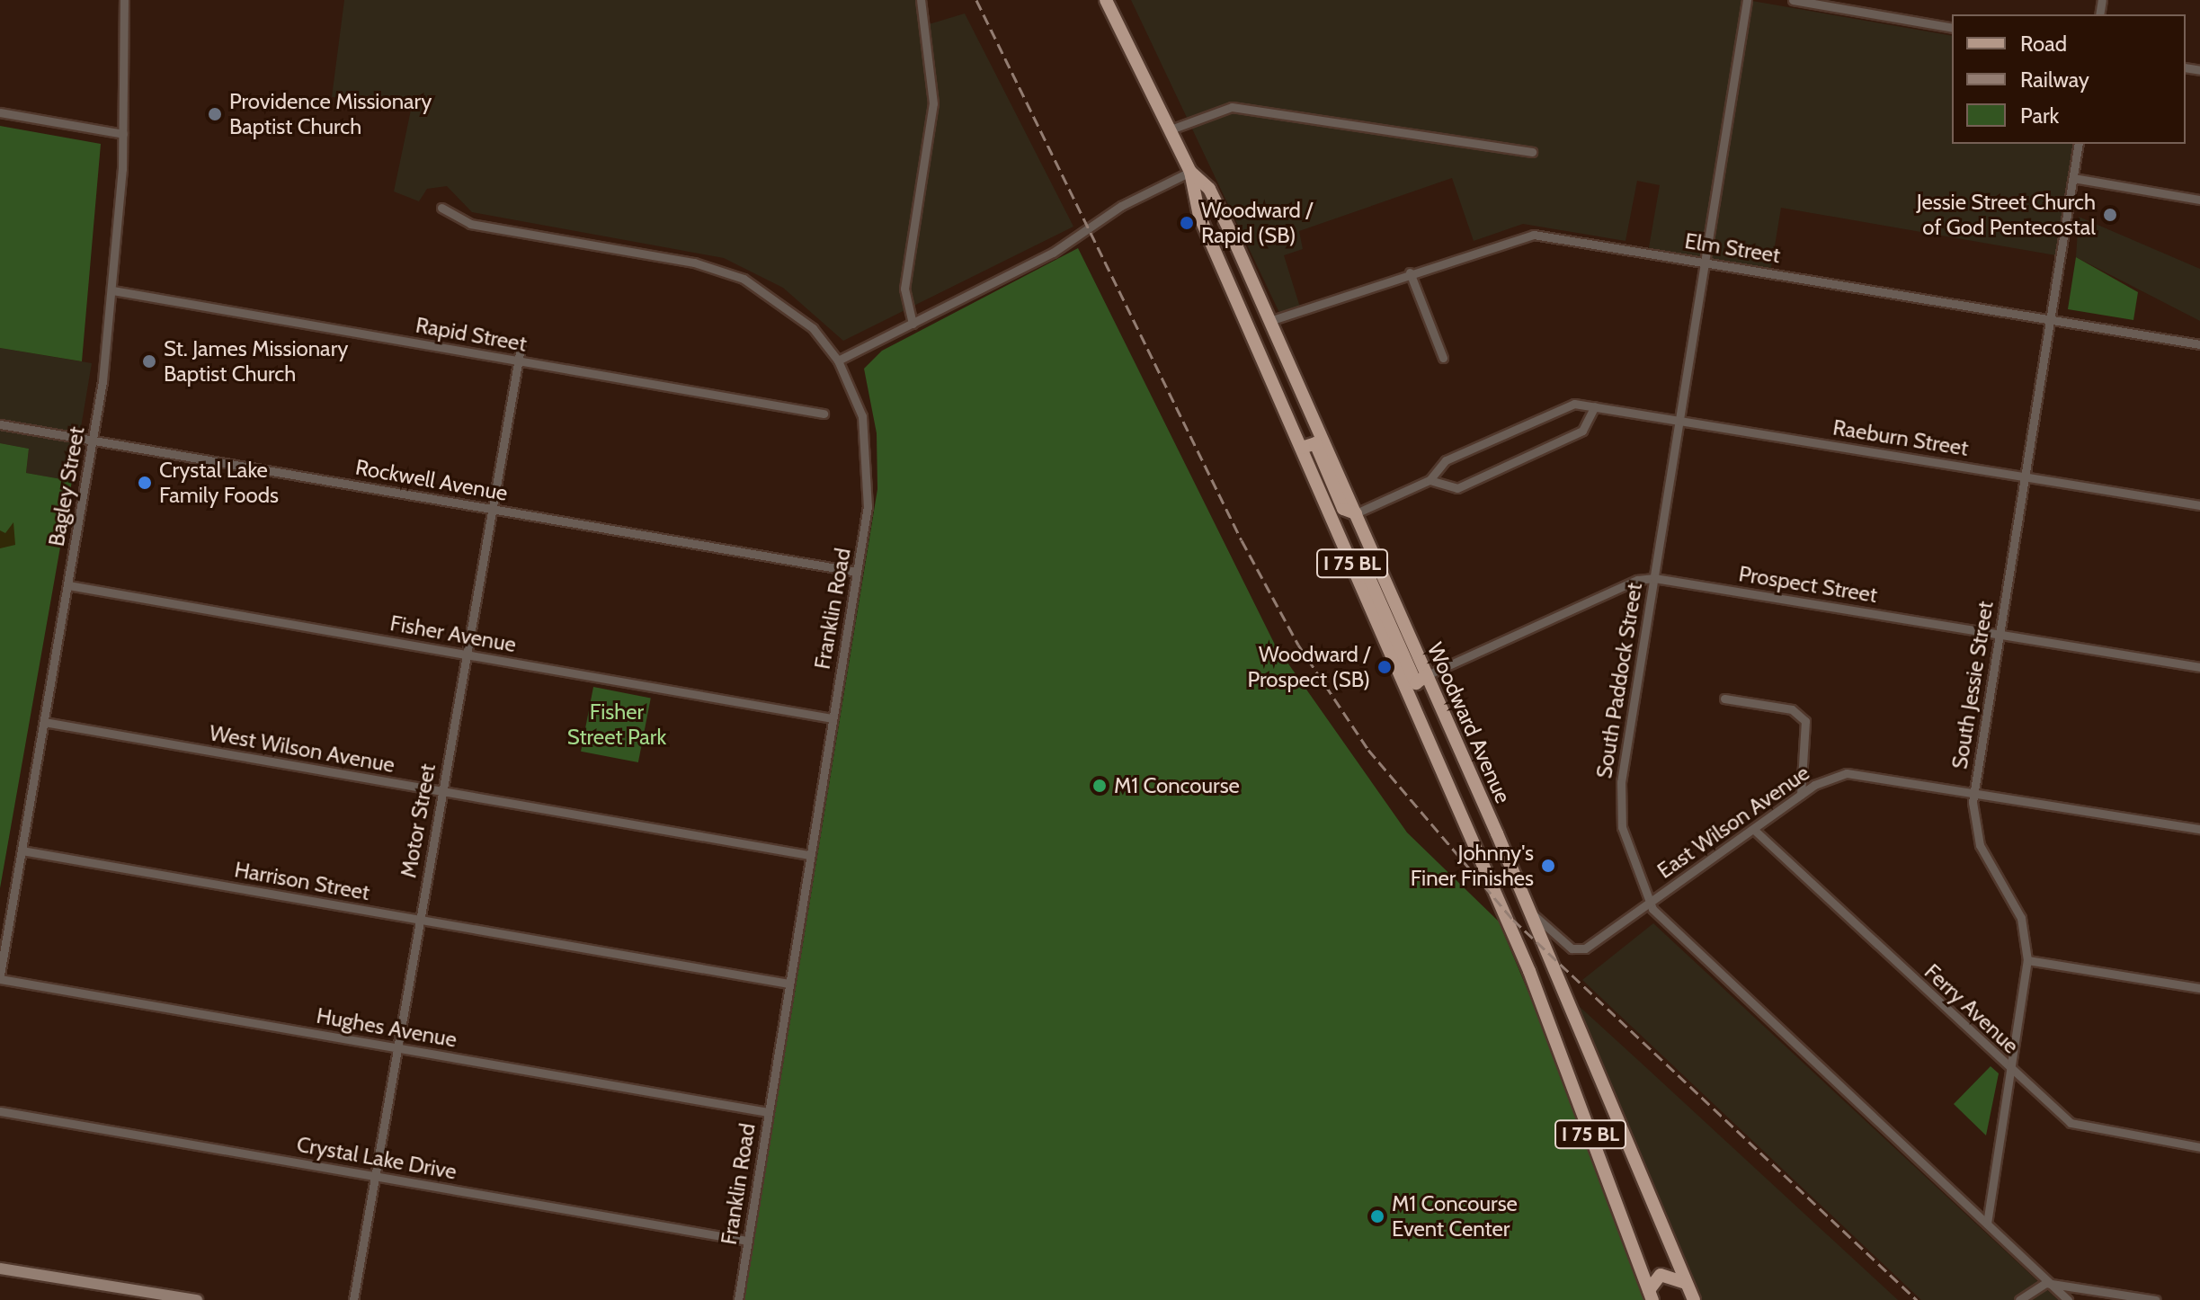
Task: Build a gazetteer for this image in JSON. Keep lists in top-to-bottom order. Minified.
{"streets":{"main road":["I 75 BL","Woodward Avenue"],"street":["Elm Street","Rapid Street","Raeburn Street","Rockwell Avenue","Bagley Street","Prospect Street","Franklin Road","Fisher Avenue","South Paddock Street","South Jessie Street","West Wilson Avenue","Motor Street","East Wilson Avenue","Harrison Street","Ferry Avenue","Hughes Avenue","Crystal Lake Drive"]},"crossings":[["Elm Street","South Paddock Street"],["Elm Street","South Jessie Street"],["Elm Street","Woodward Avenue"],["Rapid Street","Bagley Street"],["Rapid Street","Motor Street"],["Raeburn Street","South Paddock Street"],["Raeburn Street","South Jessie Street"],["Raeburn Street","Woodward Avenue"],["Rockwell Avenue","Bagley Street"],["Rockwell Avenue","Franklin Road"],["Rockwell Avenue","Motor Street"],["Bagley Street","Fisher Avenue"],["Bagley Street","West Wilson Avenue"],["Bagley Street","Harrison Street"],["Bagley Street","Hughes Avenue"],["Prospect Street","South Paddock Street"],["Prospect Street","South Jessie Street"],["Franklin Road","Fisher Avenue"],["Franklin Road","West Wilson Avenue"],["Franklin Road","Harrison Street"],["Franklin Road","Hughes Avenue"],["Franklin Road","Crystal Lake Drive"],["Fisher Avenue","Motor Street"],["South Paddock Street","East Wilson Avenue"],["South Jessie Street","East Wilson Avenue"],["South Jessie Street","Ferry Avenue"],["Woodward Avenue","East Wilson Avenue"],["West Wilson Avenue","Motor Street"],["Motor Street","Harrison Street"],["Motor Street","Hughes Avenue"],["Motor Street","Crystal Lake Drive"],["East Wilson Avenue","Ferry Avenue"]],"parks":["Fisher Street Park"],"places":["Providence Missionary Baptist Church","Jessie Street Church of God Pentecostal","Woodward / Rapid (SB)","St. James Missionary Baptist Church","Crystal Lake Family Foods","Woodward / Prospect (SB)","M1 Concourse","Johnny's Finer Finishes","M1 Concourse Event Center"],"legend":["Road","Railway","Park"]}
